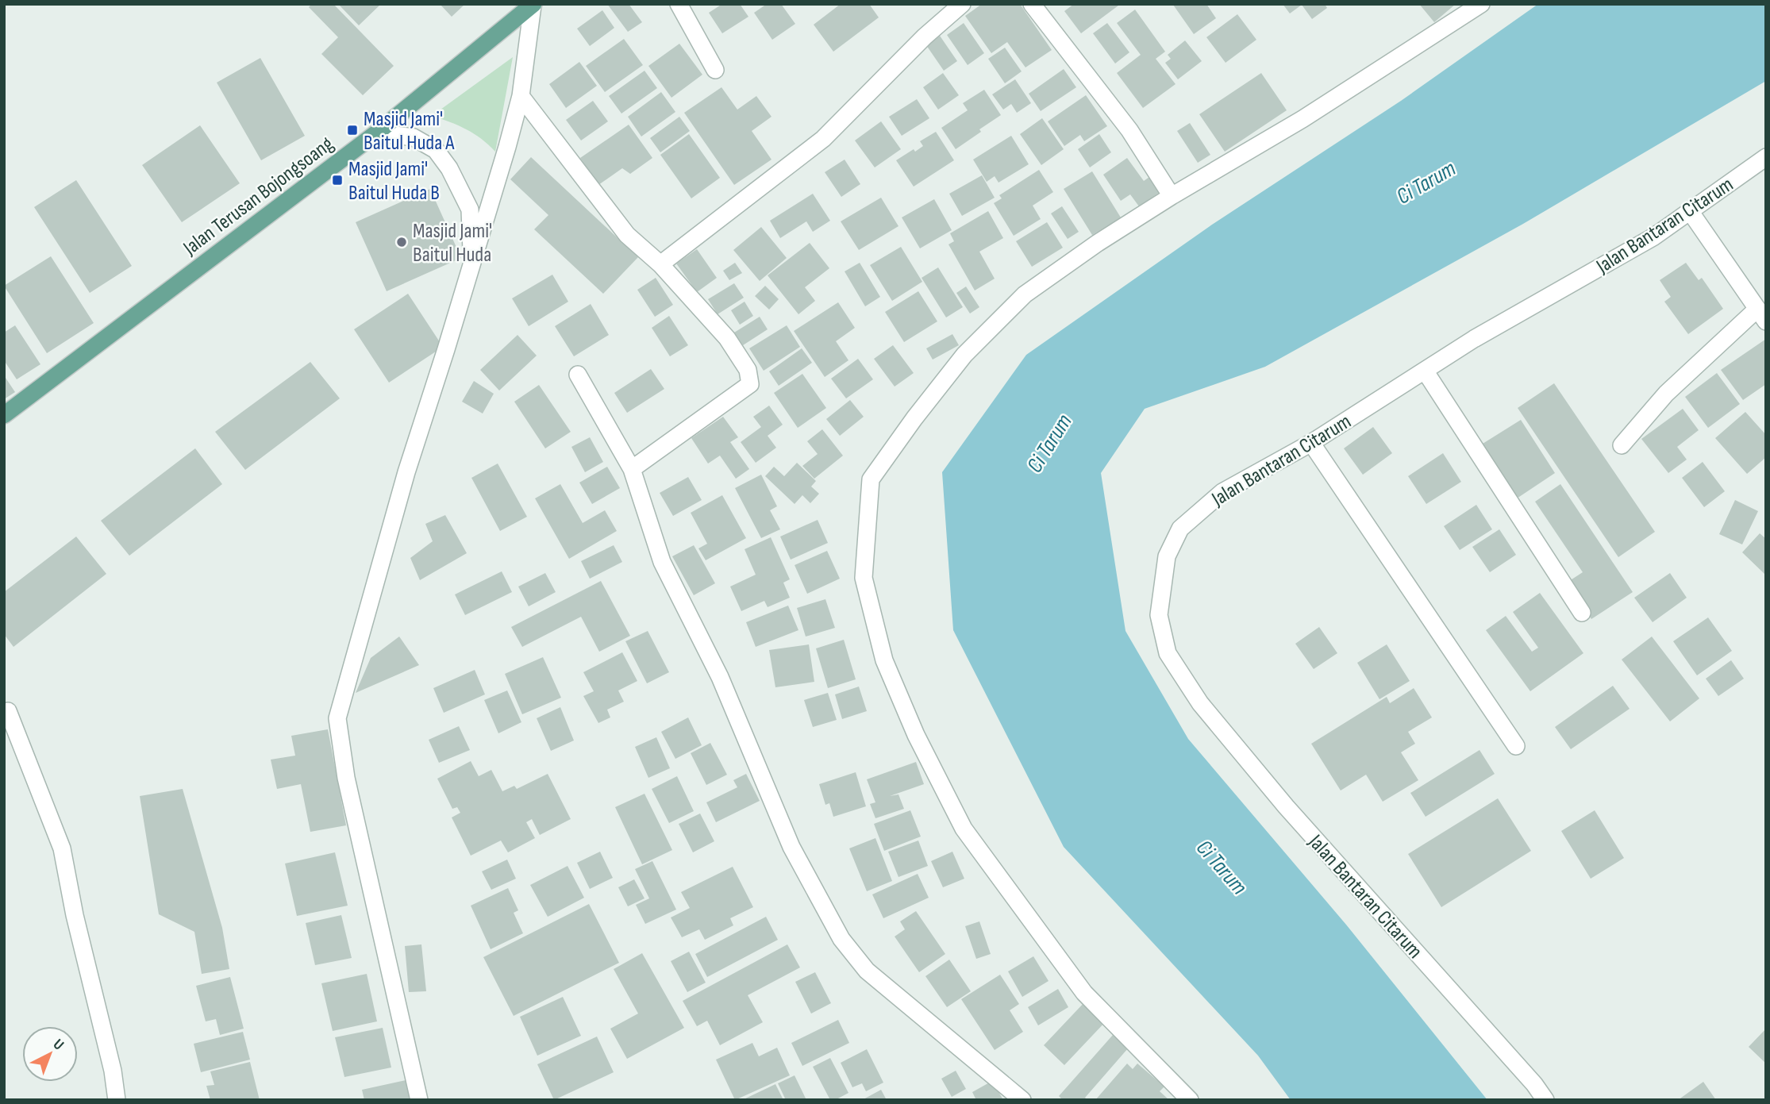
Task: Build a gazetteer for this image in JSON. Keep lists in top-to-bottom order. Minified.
{"streets":{"main road":["Jalan Terusan Bojongsoang"],"street":["Jalan Bantaran Citarum"]},"water":["Ci Tarum"],"places":{"transit":["Masjid Jami' Baitul Huda A","Masjid Jami' Baitul Huda B"],"other":["Masjid Jami' Baitul Huda"]},"north":"top right"}
